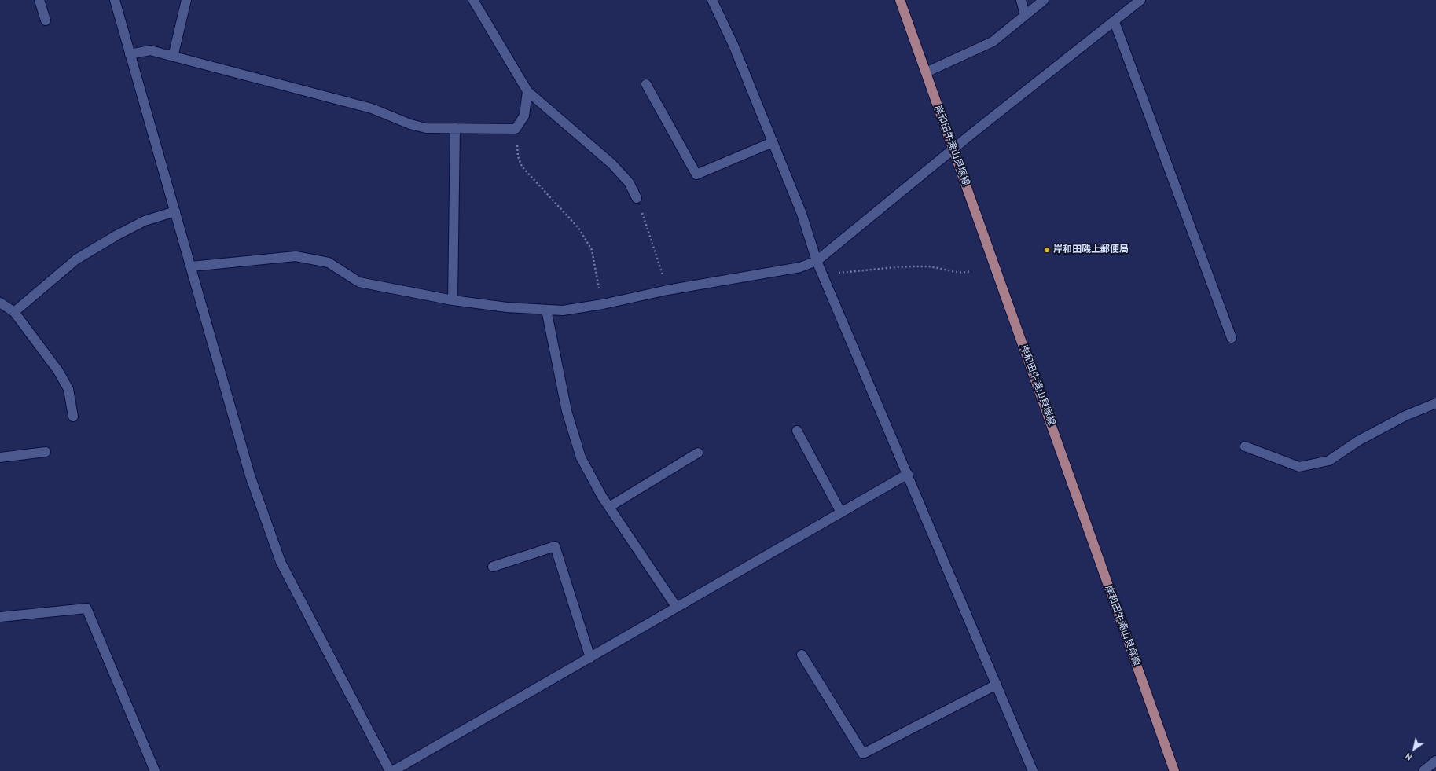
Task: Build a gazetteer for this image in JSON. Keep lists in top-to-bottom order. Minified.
{"streets":{"main road":["岸和田牛滝山貝塚線"]},"places":["岸和田磯上郵便局"],"north":"bottom left"}
